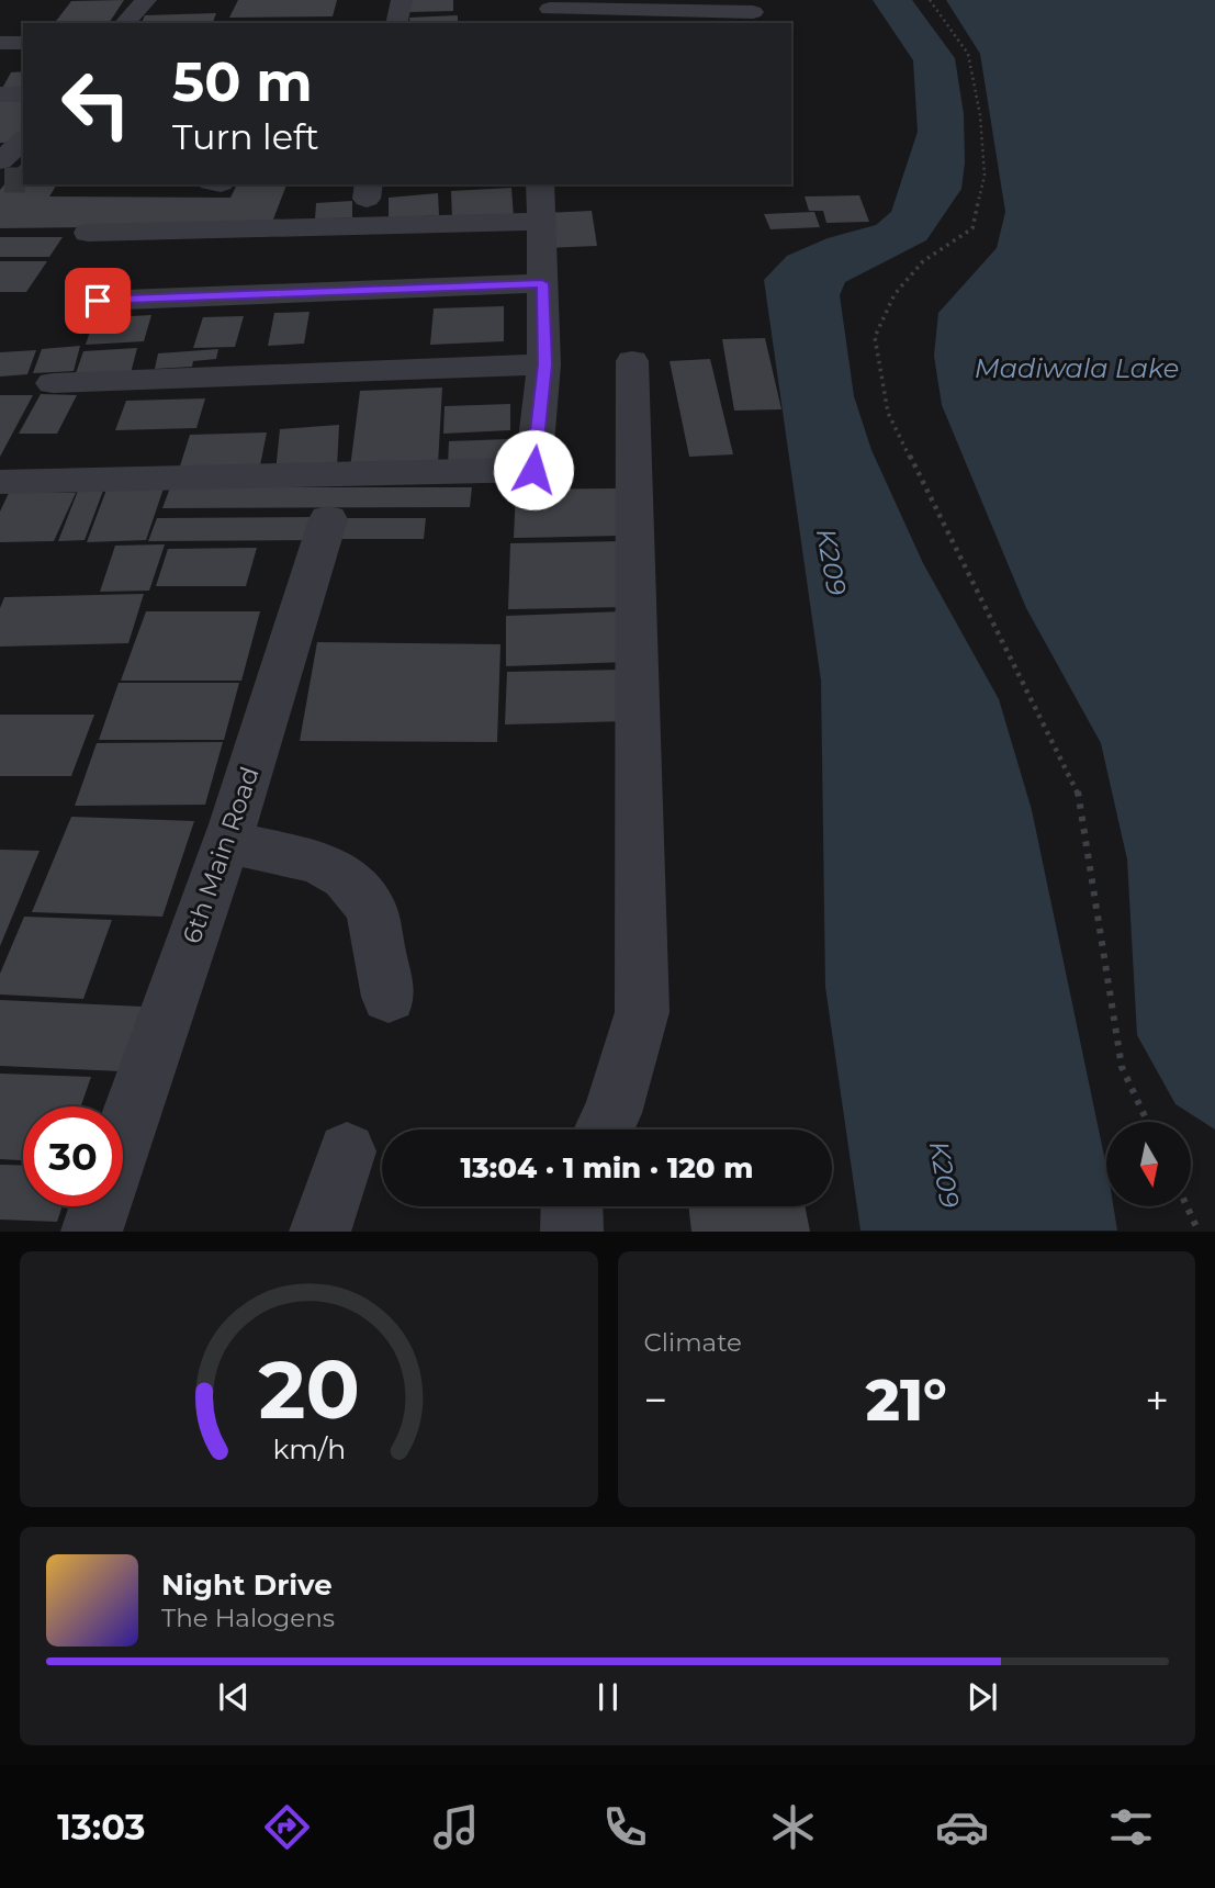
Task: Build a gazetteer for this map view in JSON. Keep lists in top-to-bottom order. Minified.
{"streets":{"street":["6th Main Road"]},"water":["Madiwala Lake","K209"],"north":"bottom","page":{"turn":["50 m","Turn left"],"limit":"30","trip":"13:04 · 1 min · 120 m","tile":"Climate","heat":["−","21°","+"],"song":["Night Drive","The Halogens"],"tabs":"13:03","gauge":["20","km/h"]}}
